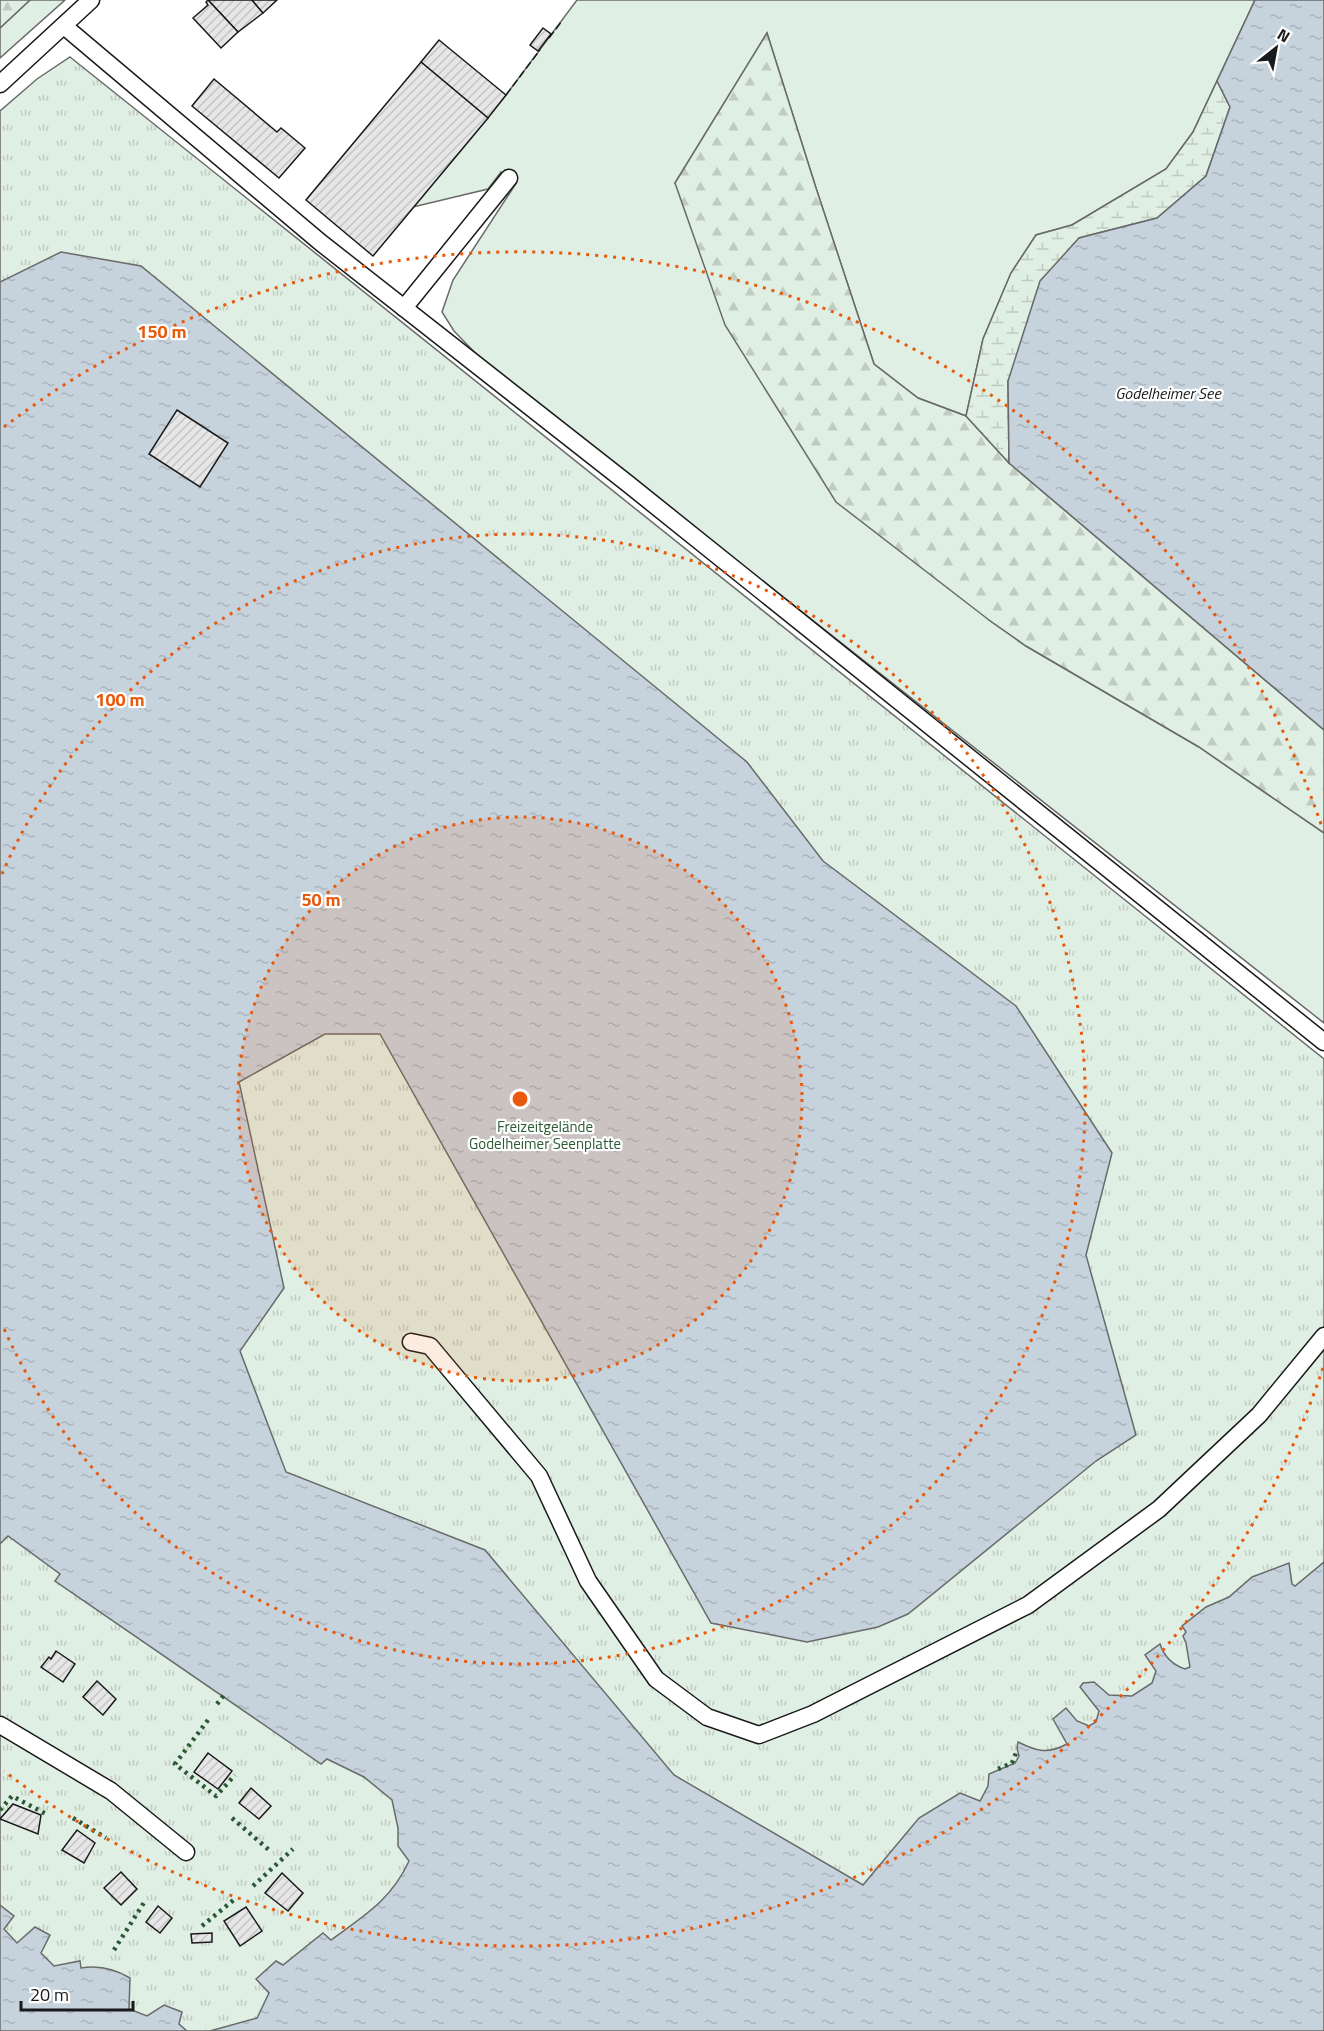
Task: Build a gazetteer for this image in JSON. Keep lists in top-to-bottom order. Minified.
{"water":["Godelheimer See"],"parks":["Freizeitgelände Godelheimer Seenplatte"],"scale_bar":"20 m","north":"top right","rings":["150 m","100 m","50 m"]}
